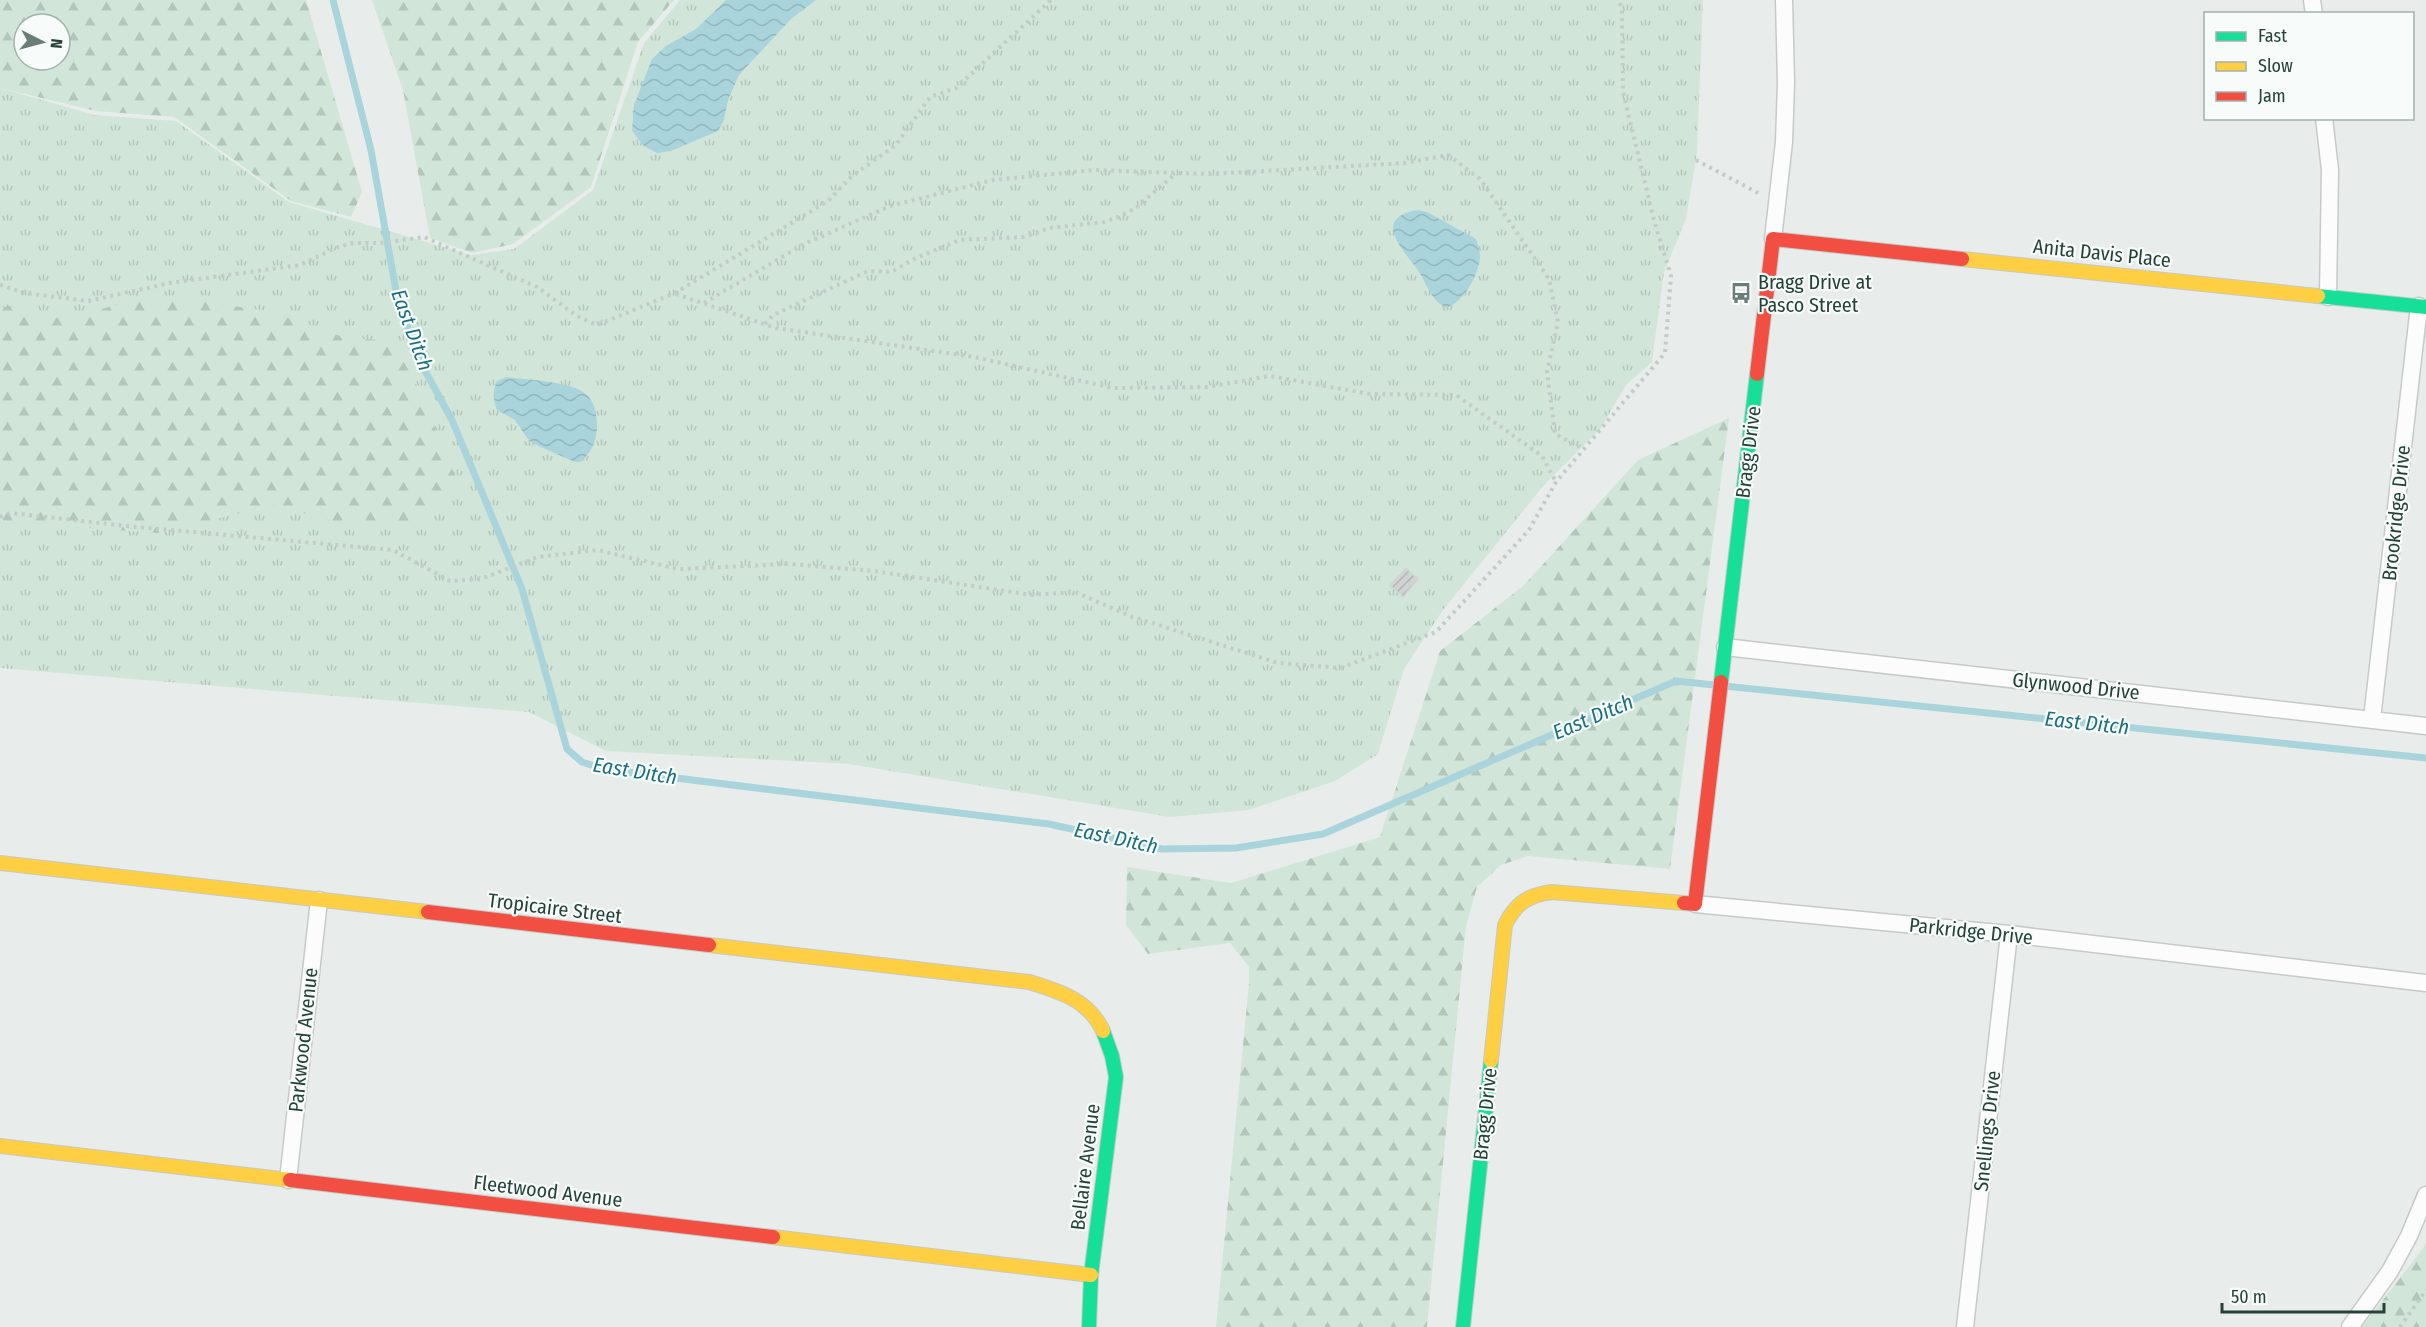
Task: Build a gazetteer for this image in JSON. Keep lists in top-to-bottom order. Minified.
{"streets":{"street":["Anita Davis Place","Bragg Drive","Brookridge Drive","Glynwood Drive","Tropicaire Street","Parkridge Drive","Parkwood Avenue","Snellings Drive","Bellaire Avenue","Fleetwood Avenue"]},"crossings":[["Anita Davis Place","Bragg Drive"],["Anita Davis Place","Brookridge Drive"],["Bragg Drive","Glynwood Drive"],["Bragg Drive","Parkridge Drive"],["Brookridge Drive","Glynwood Drive"],["Tropicaire Street","Parkwood Avenue"],["Tropicaire Street","Bellaire Avenue"],["Parkridge Drive","Snellings Drive"],["Parkwood Avenue","Fleetwood Avenue"],["Bellaire Avenue","Fleetwood Avenue"]],"water":["East Ditch"],"places":{"bus stop":["Bragg Drive at Pasco Street"]},"legend":["Fast","Slow","Jam"],"scale_bar":"50 m","north":"right"}
